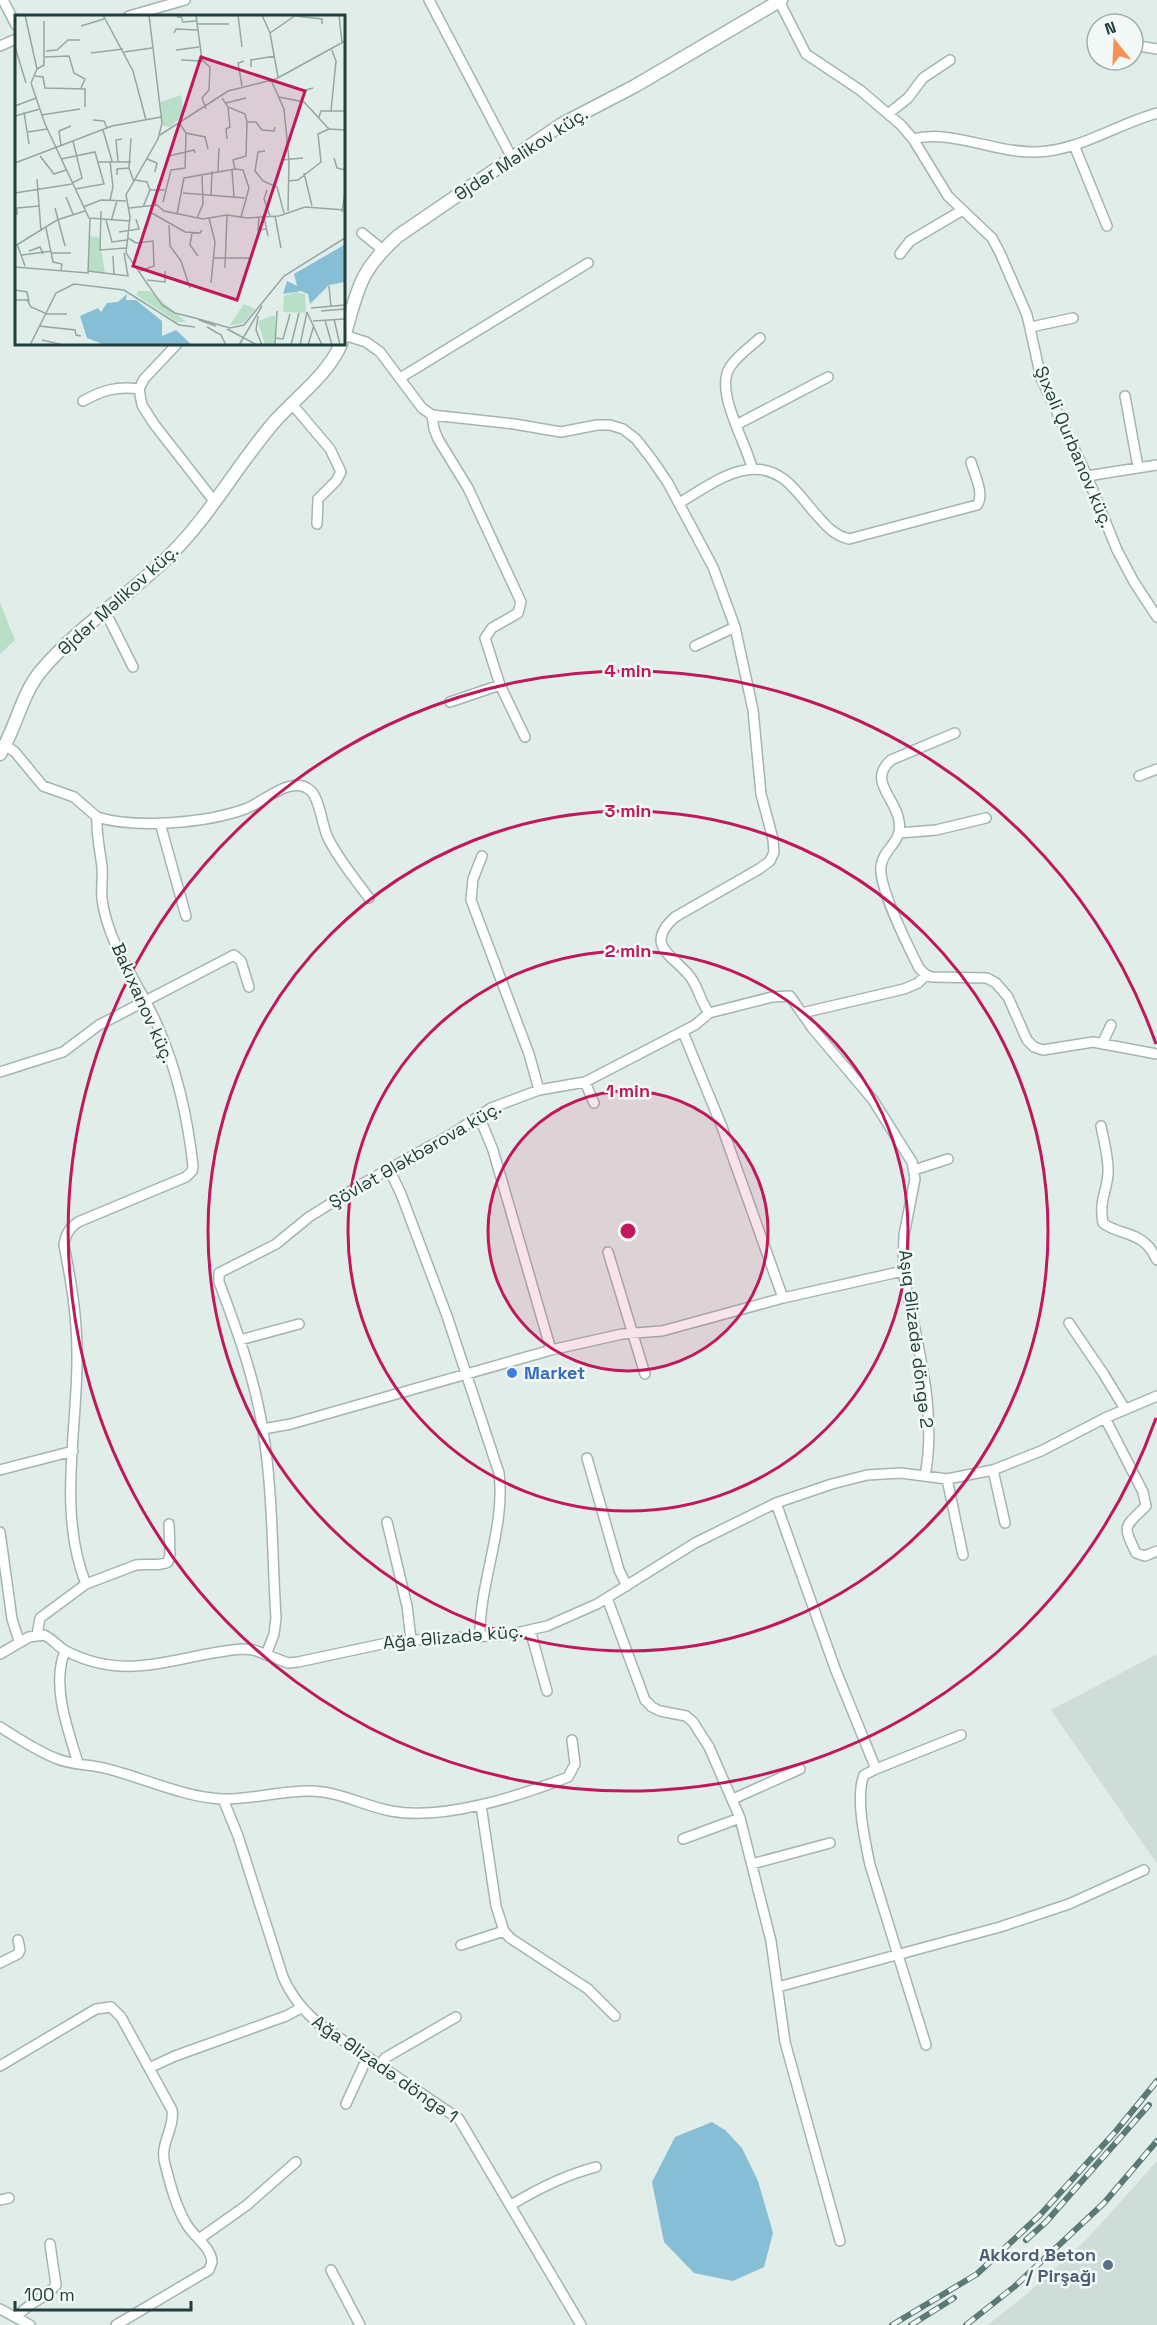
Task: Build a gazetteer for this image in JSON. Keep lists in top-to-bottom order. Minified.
{"streets":{"street":["Əjdər Məlikov küç.","Şıxəli Qurbanov küç.","Bakıxanov küç.","Şövlət Ələkbərova küç.","Aşıq Əlizadə döngə 2","Ağa Əlizadə küç.","Ağa Əlizadə döngə 1"]},"crossings":[["Əjdər Məlikov küç.","Şıxəli Qurbanov küç."],["Şövlət Ələkbərova küç.","Ağa Əlizadə küç."],["Aşıq Əlizadə döngə 2","Ağa Əlizadə küç."]],"places":["Market","Akkord Beton / Pirşağı"],"scale_bar":"100 m","north":"top","rings":["4 min","3 min","2 min","1 min"]}
